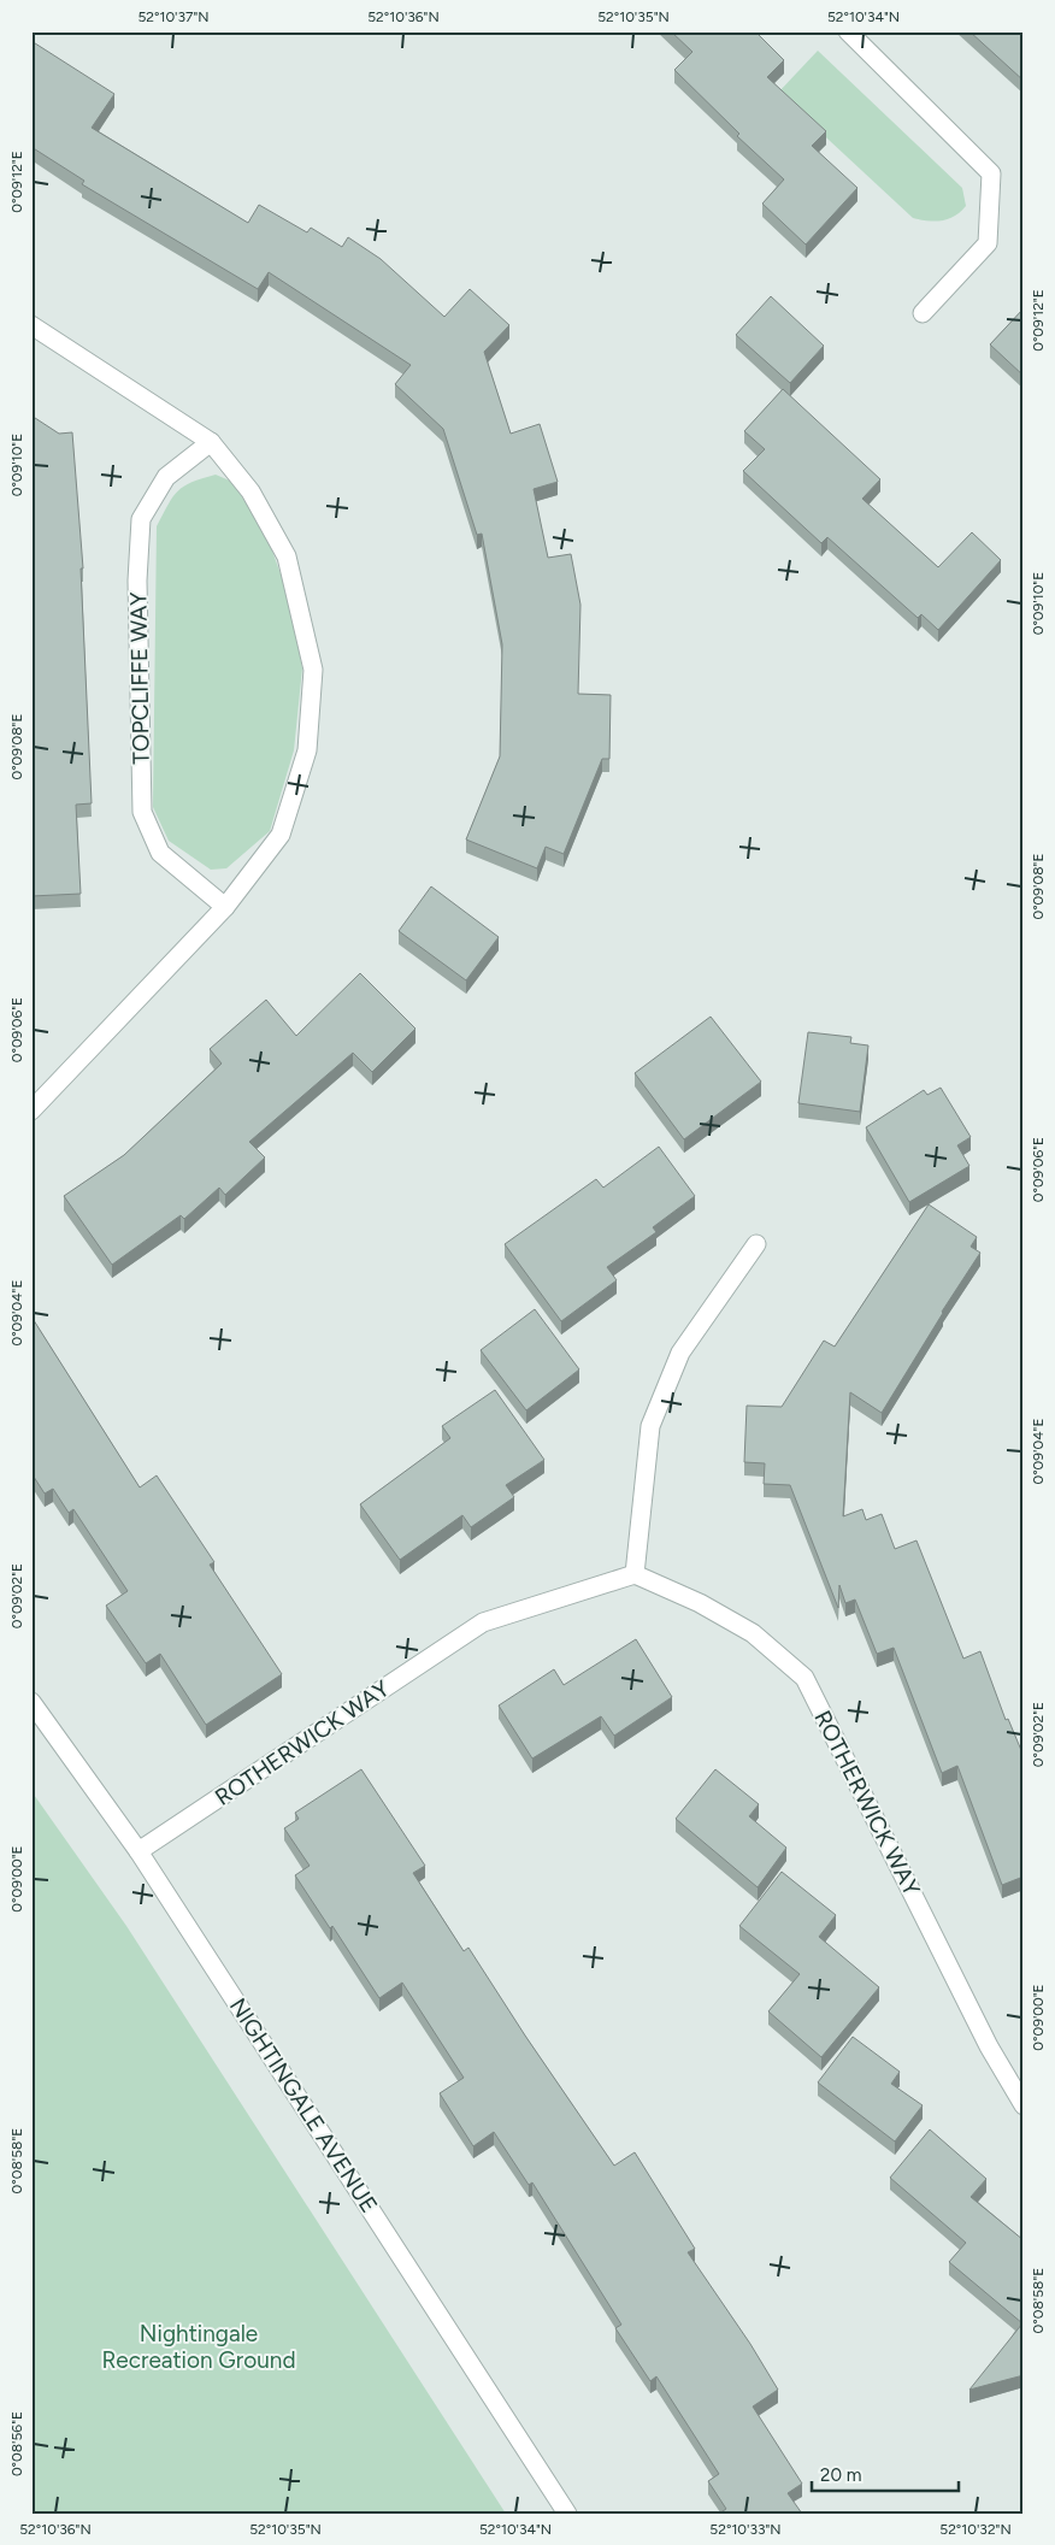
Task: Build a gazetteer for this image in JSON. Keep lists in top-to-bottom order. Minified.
{"streets":{"street":["TOPCLIFFE WAY","ROTHERWICK WAY","NIGHTINGALE AVENUE"]},"crossings":[["ROTHERWICK WAY","NIGHTINGALE AVENUE"]],"parks":["Nightingale Recreation Ground"],"scale_bar":"20 m","coordinates":["52°10'37\"N","52°10'36\"N","52°10'35\"N","52°10'34\"N","0°09'12\"E","0°09'10\"E","0°09'08\"E","0°09'06\"E","0°09'04\"E","0°09'02\"E","0°09'00\"E","0°08'58\"E","0°08'56\"E","52°10'33\"N","52°10'32\"N"]}
